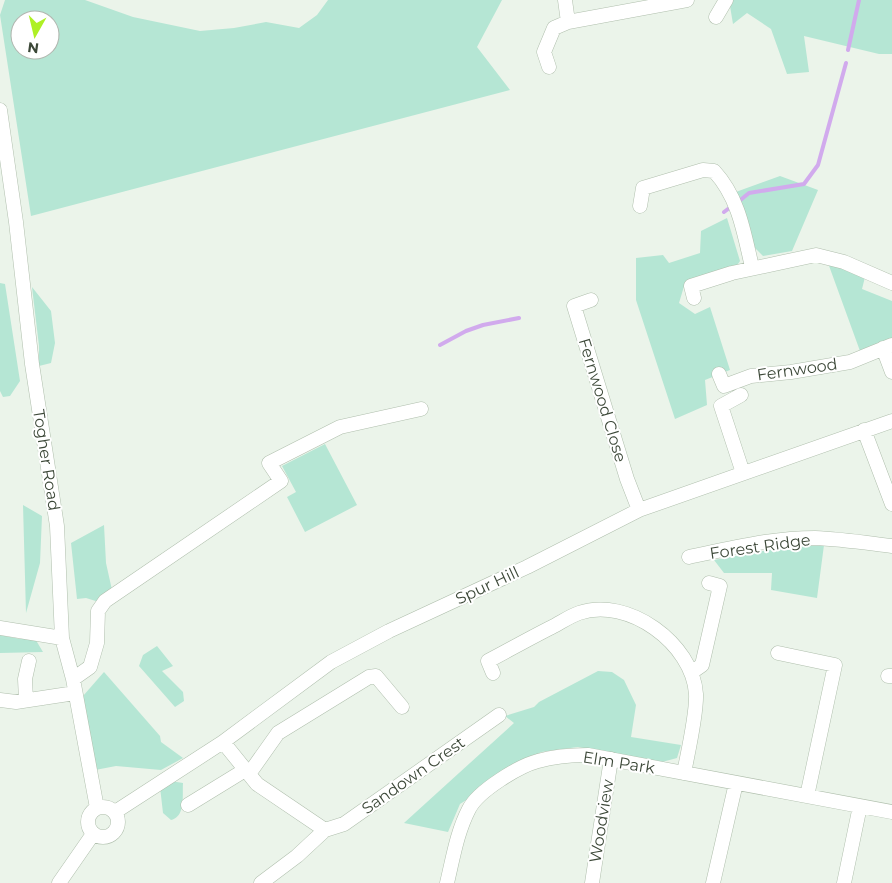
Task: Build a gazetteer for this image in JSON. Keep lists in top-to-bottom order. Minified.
{"streets":{"street":["Fernwood","Fernwood Close","Togher Road","Forest Ridge","Spur Hill","Elm Park","Sandown Crest","Woodview"]},"crossings":[["Fernwood Close","Spur Hill"],["Togher Road","Spur Hill"],["Elm Park","Woodview"]],"north":"bottom"}
